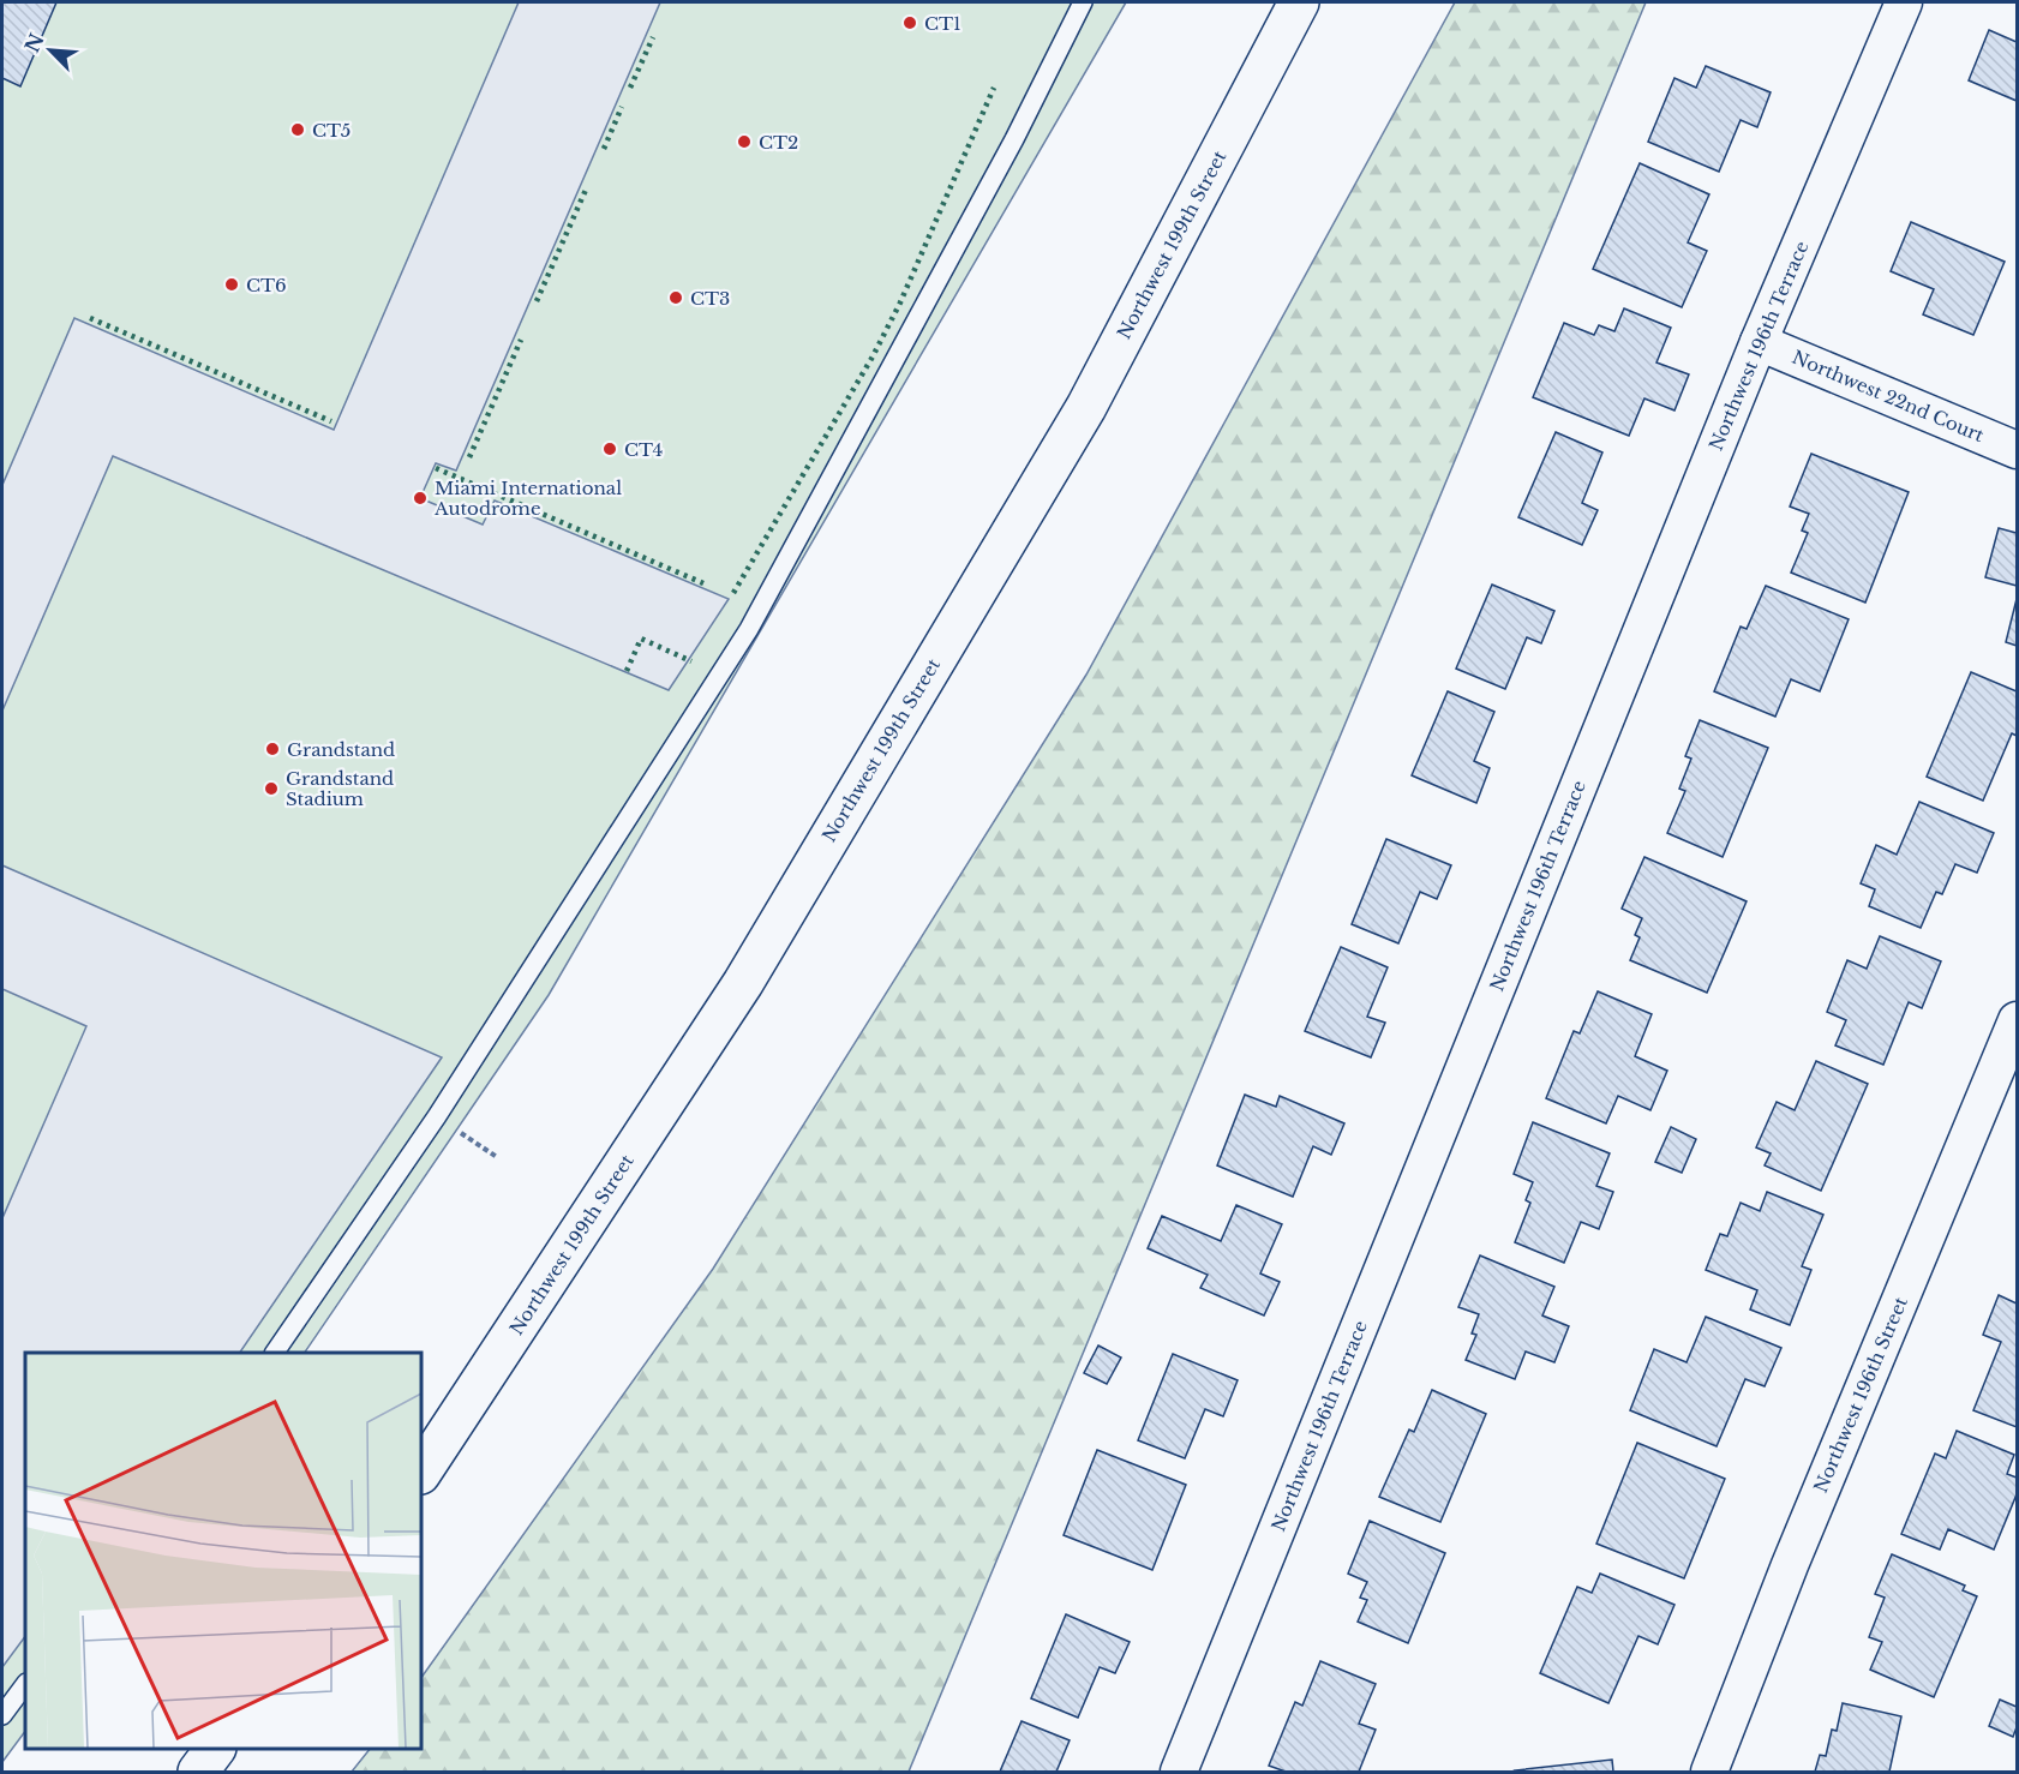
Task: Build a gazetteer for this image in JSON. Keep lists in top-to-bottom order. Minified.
{"streets":{"main road":["Northwest 199th Street"],"street":["Northwest 196th Terrace","Northwest 22nd Court","Northwest 196th Street"]},"crossings":[["Northwest 196th Terrace","Northwest 22nd Court"]],"places":["CT1","CT5","CT2","CT6","CT3","CT4","Miami International Autodrome","Grandstand","Grandstand Stadium"],"north":"top left"}
